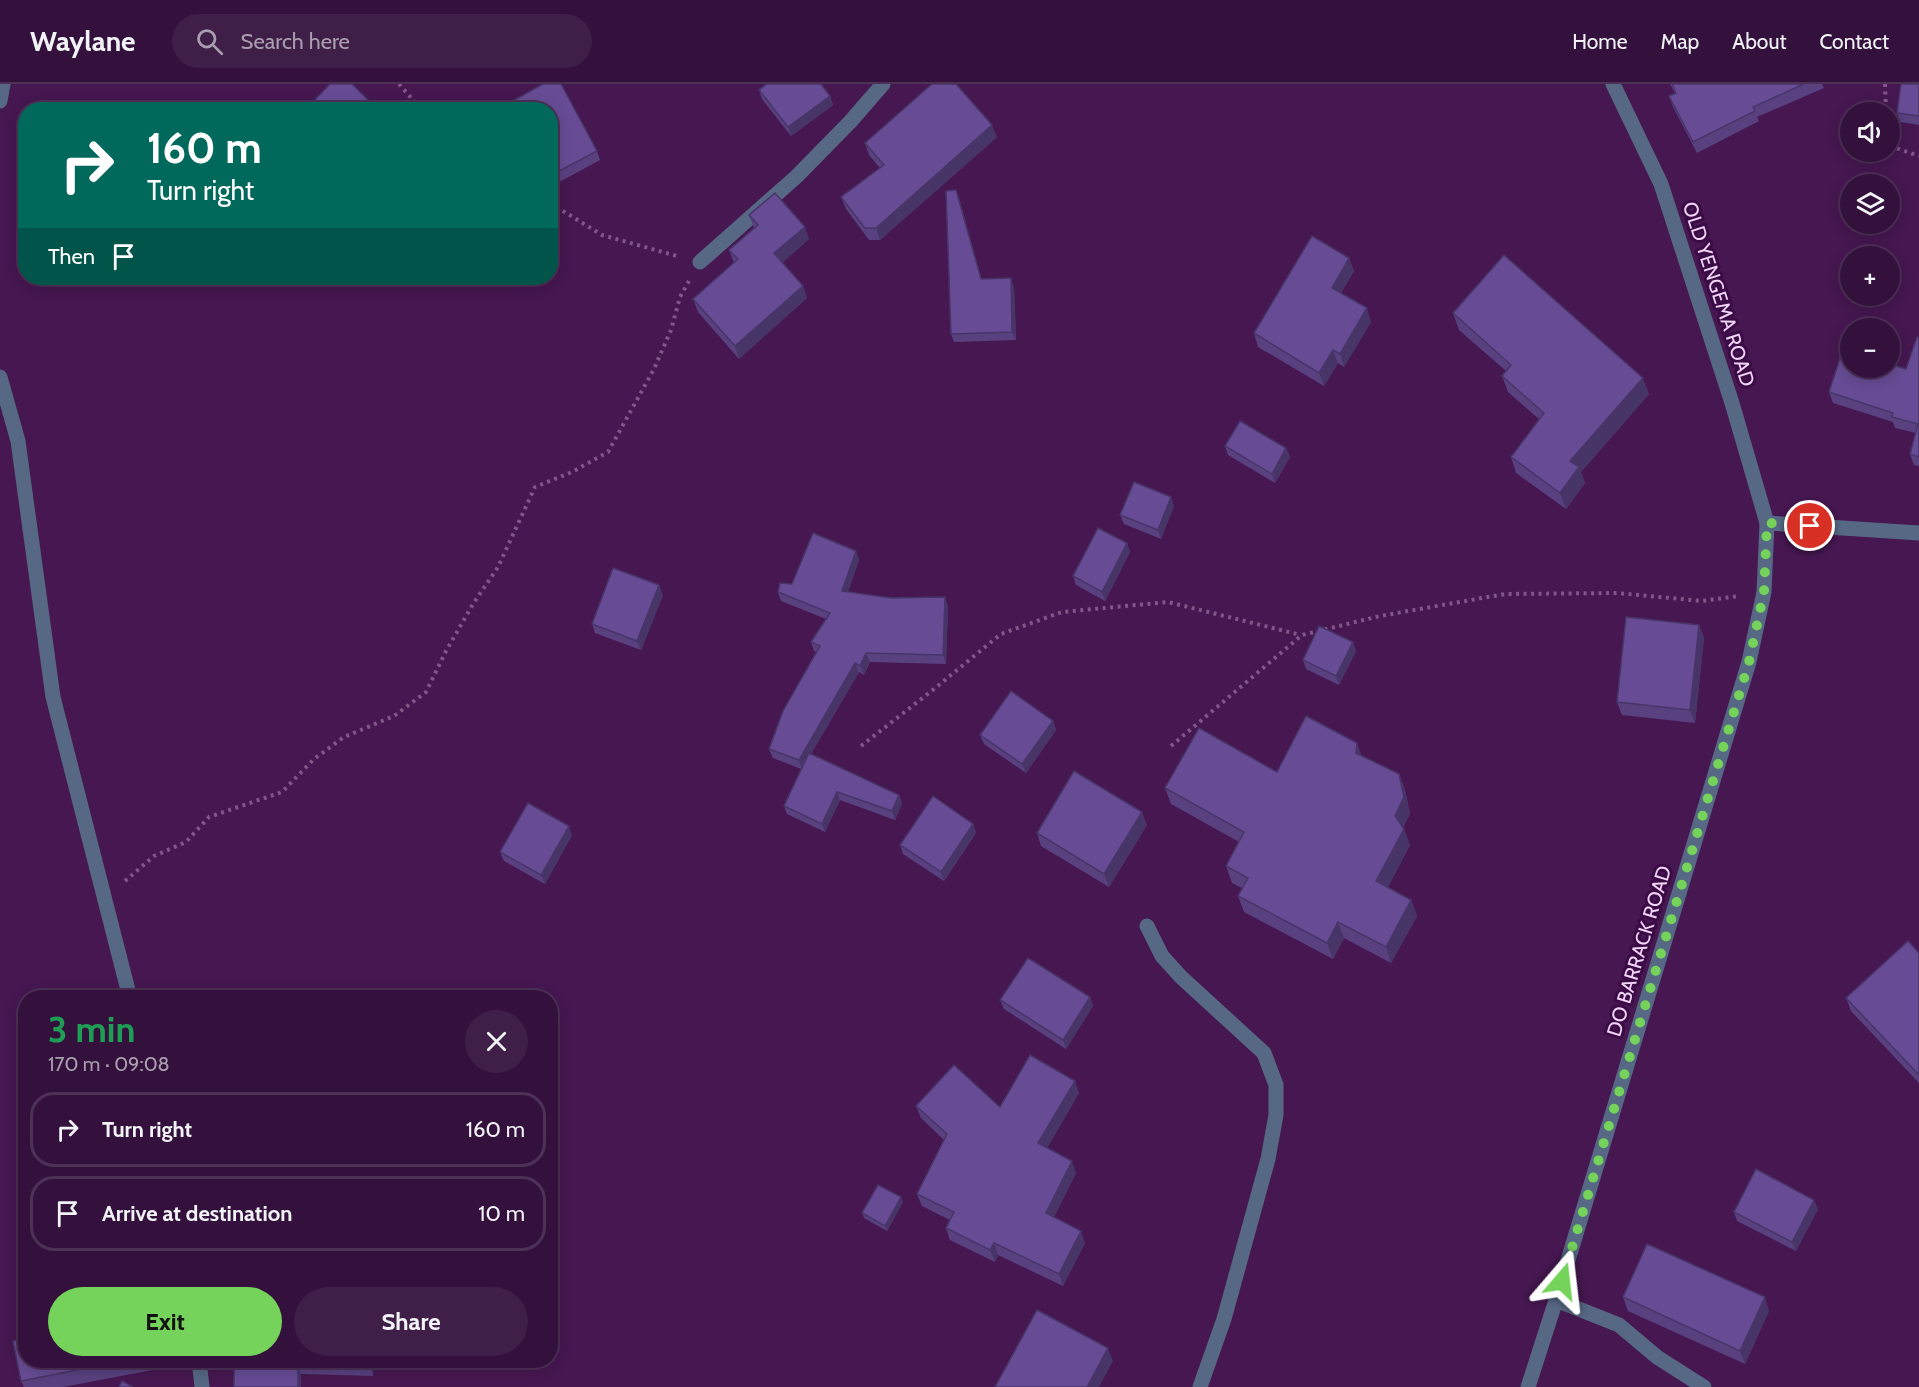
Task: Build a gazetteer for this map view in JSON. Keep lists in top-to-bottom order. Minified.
{"streets":{"street":["OLD YENGEMA ROAD","DO BARRACK ROAD"]},"crossings":[["OLD YENGEMA ROAD","DO BARRACK ROAD"]],"page":{"header":"Waylane","search":"Search here","nav":["Home","Map","About","Contact"],"map_buttons":["+","−"],"turn":["160 m","Turn right"],"then":"Then","heading":["3 min","170 m · 09:08"],"list":[{"name":"Turn right","value":"160 m"},{"name":"Arrive at destination","value":"10 m"}],"buttons":["Exit","Share"]}}
